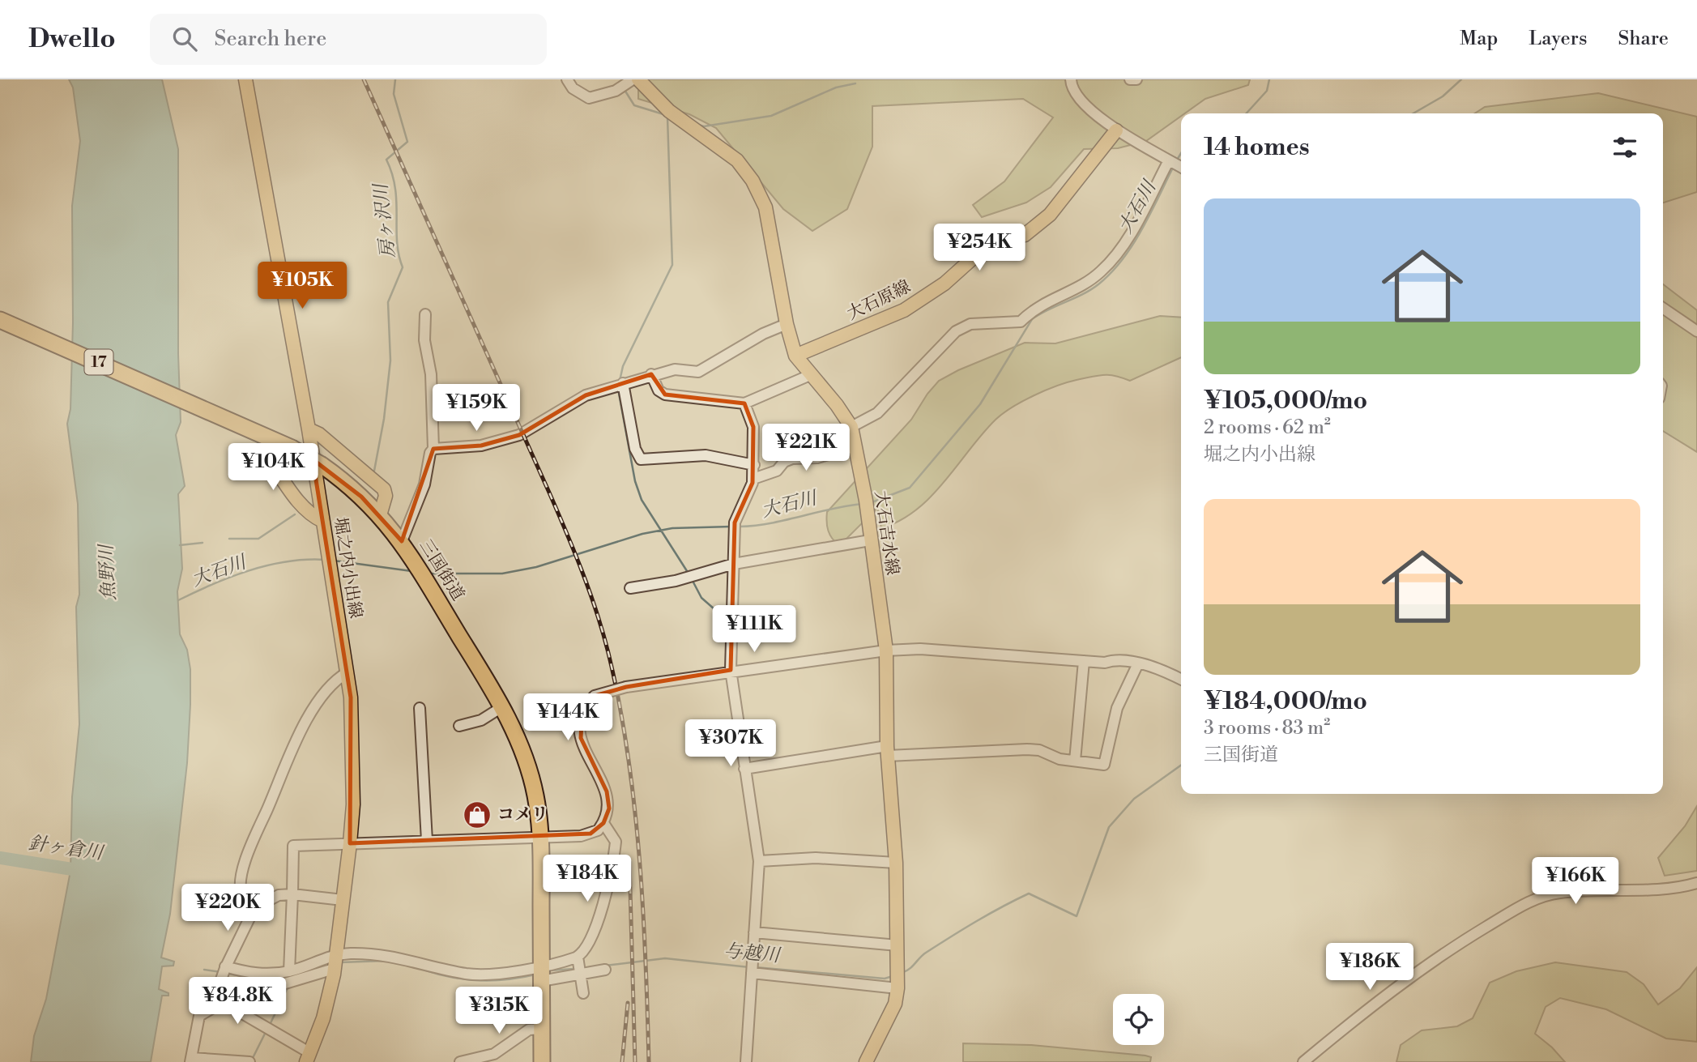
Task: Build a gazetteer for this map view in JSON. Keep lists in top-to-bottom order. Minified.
{"streets":{"highway":["17","三国街道"],"main road":["大石原線","大石吉水線","堀之内小出線"]},"crossings":[["大石原線","大石吉水線"]],"water":["大石川","房ヶ沢川","魚野川","針ヶ倉川","与越川"],"places":{"shop":["コメリ"]},"page":{"header":"Dwello","search":"Search here","nav":["Map","Layers","Share"],"heading":"14 homes","list":[{"name":"¥105,000/mo","note":"2 rooms · 62 m² · 堀之内小出線"},{"name":"¥184,000/mo","note":"3 rooms · 83 m² · 三国街道"}],"price":["¥254K","¥105K","¥159K","¥221K","¥104K","¥111K","¥144K","¥307K","¥184K","¥166K","¥220K","¥186K","¥84.8K","¥315K"]}}
